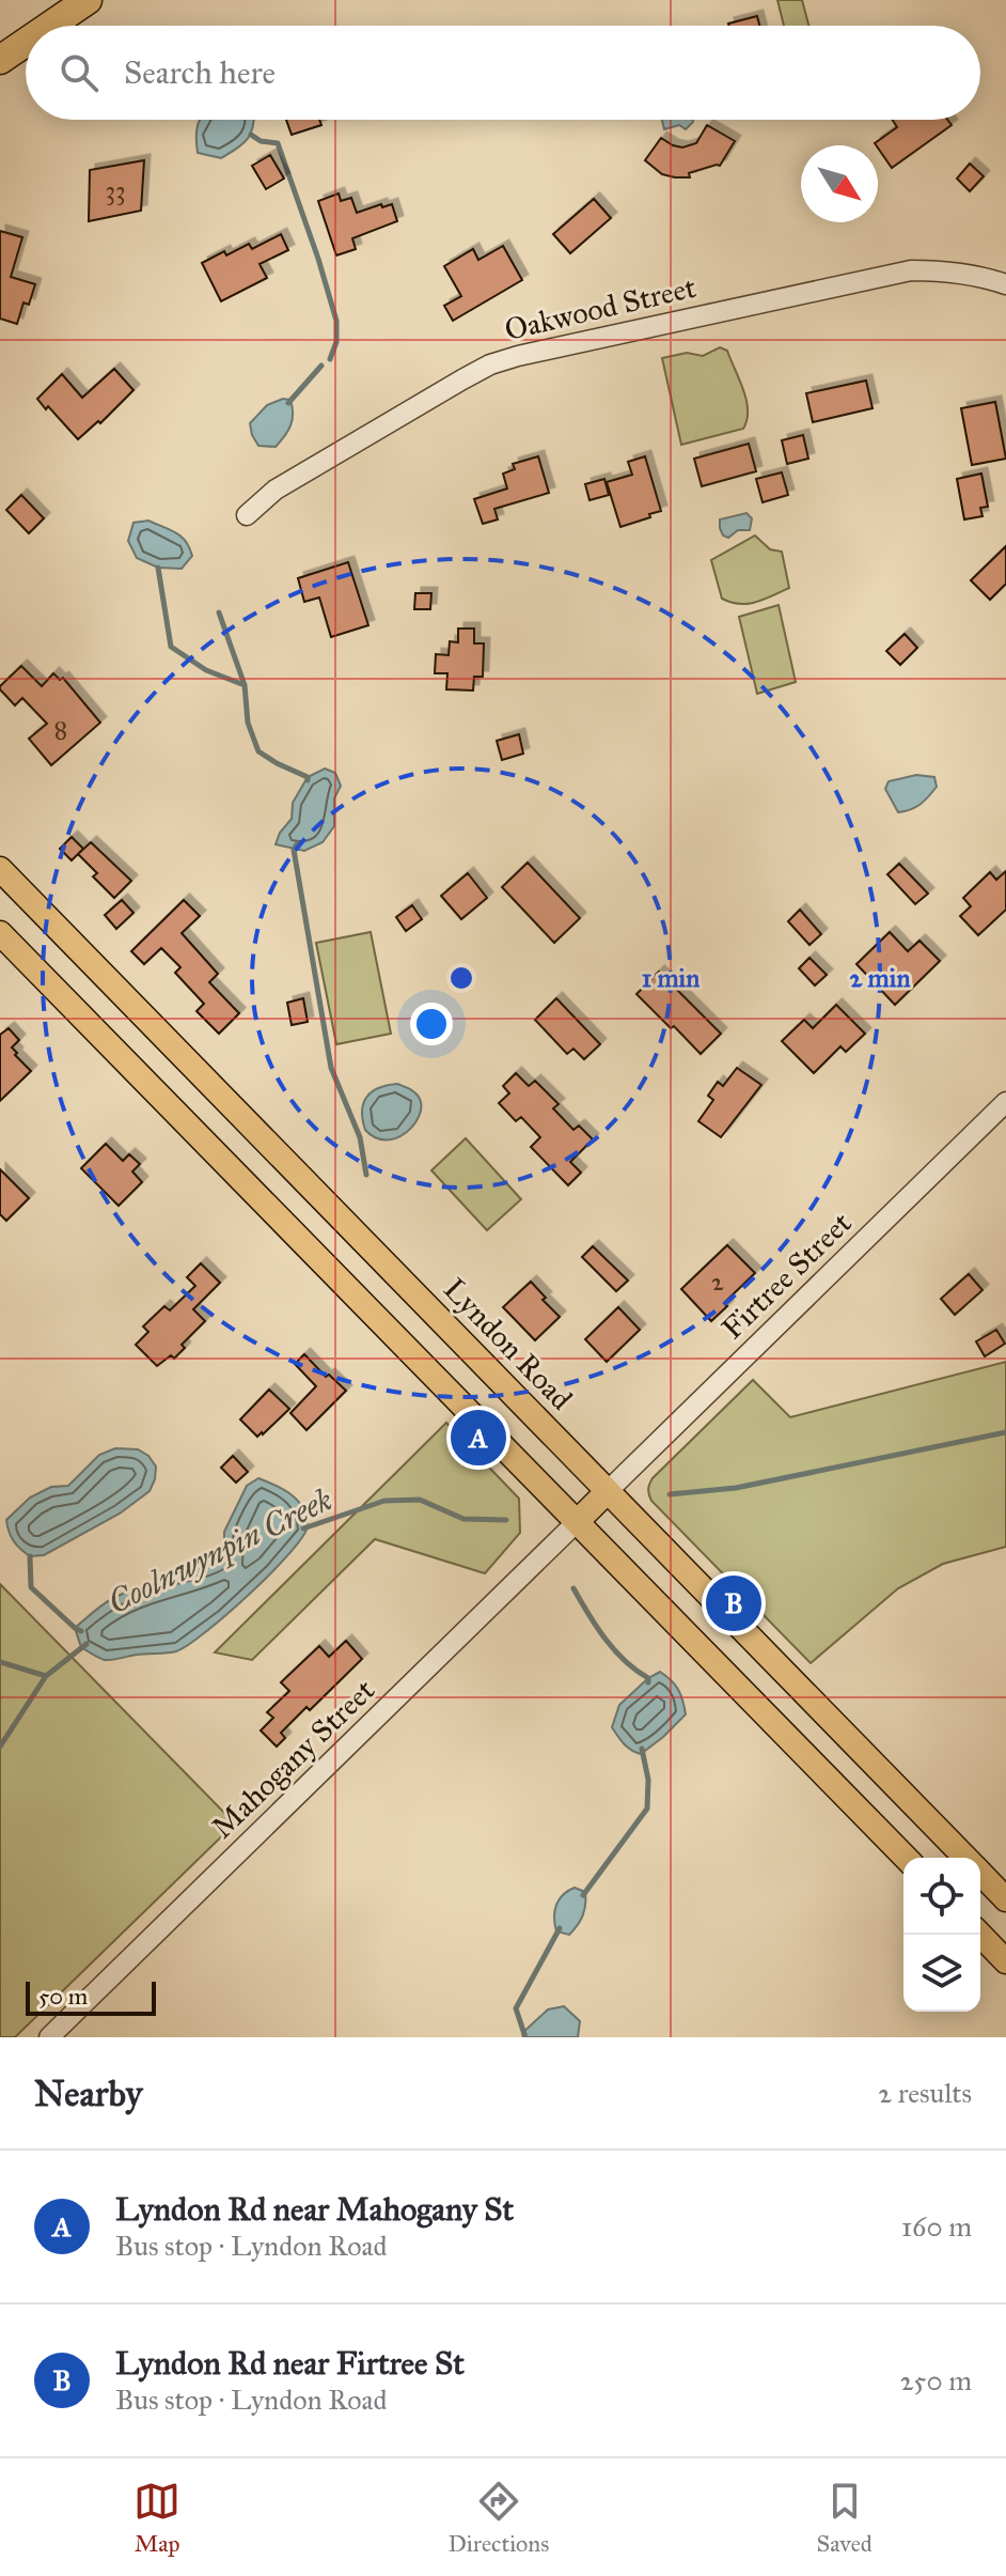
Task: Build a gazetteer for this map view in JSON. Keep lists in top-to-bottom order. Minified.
{"streets":{"main road":["Lyndon Road"],"street":["Oakwood Street","Firtree Street","Mahogany Street"]},"crossings":[["Firtree Street","Lyndon Road"]],"water":["Coolnwynpin Creek"],"house_numbers":["33","8","2"],"scale_bar":"50 m","north":"bottom right","page":{"search":"Search here","pins":["A","B"],"scale":"50 m","heading":["Nearby","2 results"],"list":[{"mark":"A","name":"Lyndon Rd near Mahogany St","note":"Bus stop · Lyndon Road","value":"160 m"},{"mark":"B","name":"Lyndon Rd near Firtree St","note":"Bus stop · Lyndon Road","value":"250 m"}],"nav":["Map","Directions","Saved"]},"rings":["1 min","2 min"]}
